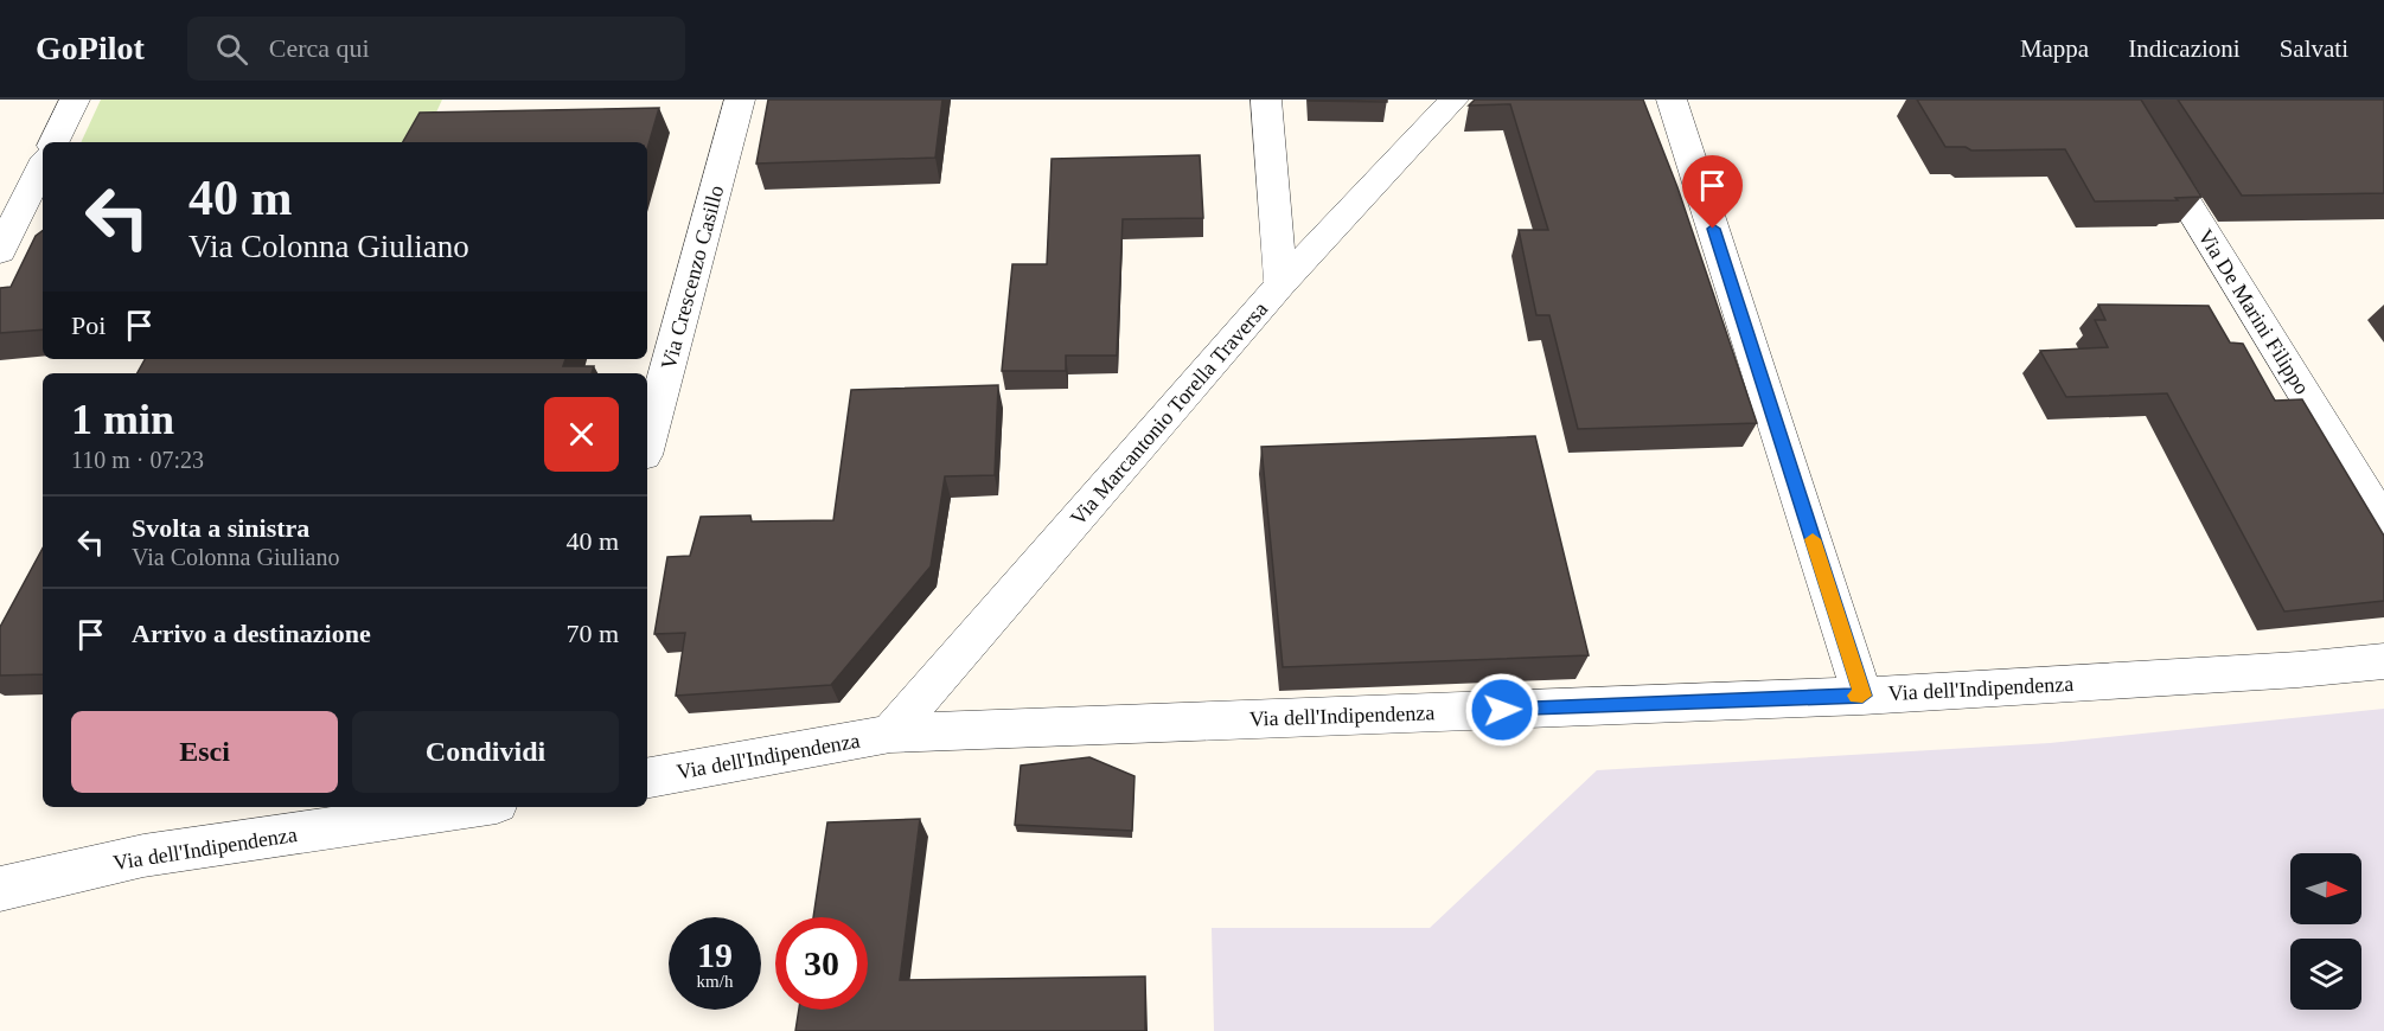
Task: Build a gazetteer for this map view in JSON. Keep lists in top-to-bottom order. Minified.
{"streets":{"street":["Via Crescenzo Casillo","Via De Marini Filippo","Via Marcantonio Torella Traversa","Via dell'Indipendenza"]},"crossings":[["Via Marcantonio Torella Traversa","Via dell'Indipendenza"]],"north":"right","page":{"header":"GoPilot","search":"Cerca qui","nav":["Mappa","Indicazioni","Salvati"],"turn":["40 m","Via Colonna Giuliano"],"then":"Poi","heading":["1 min","110 m · 07:23"],"list":[{"name":"Svolta a sinistra","note":"Via Colonna Giuliano","value":"40 m"},{"name":"Arrivo a destinazione","value":"70 m"}],"buttons":["Esci","Condividi"],"speed":"19 km/h","limit":"30"}}
